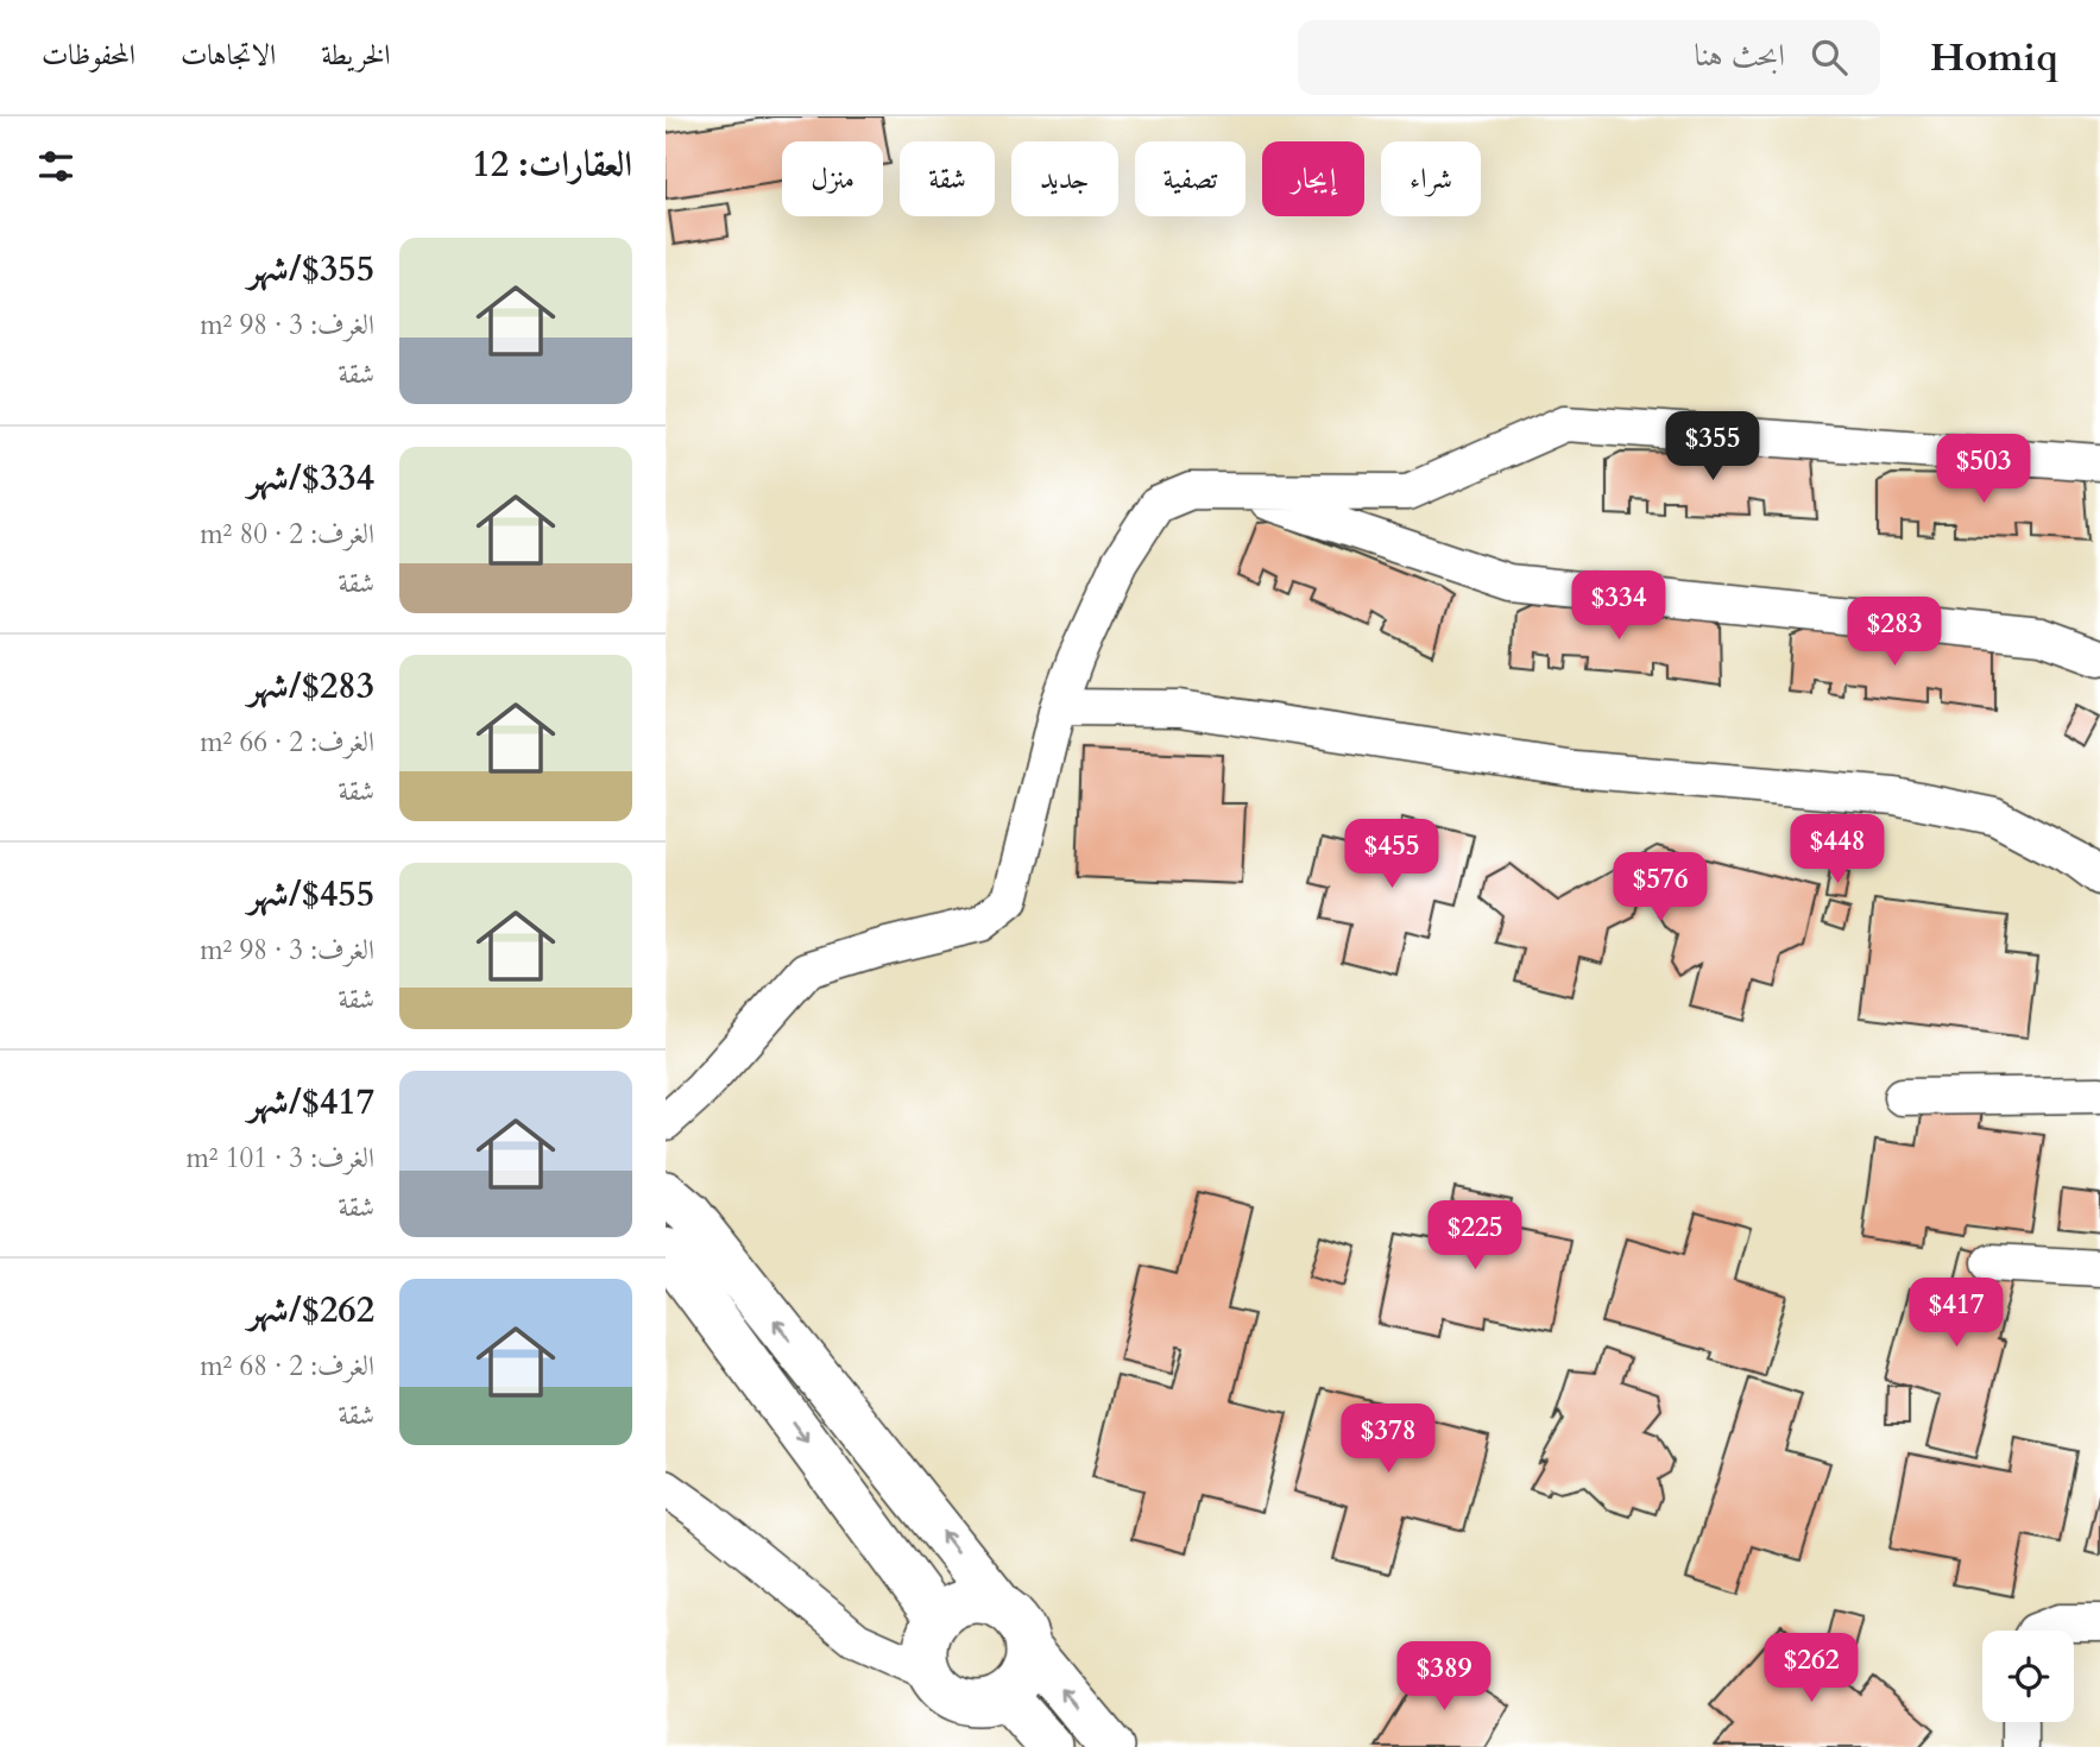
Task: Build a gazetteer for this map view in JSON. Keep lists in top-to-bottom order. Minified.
{"page":{"header":"Homiq","search":"ابحث هنا","nav":["الخريطة","الاتجاهات","المحفوظات"],"heading":"العقارات: 12","chip":["شراء","إيجار","تصفية","جديد","شقة","منزل"],"list":[{"name":"$355/شهر","note":"الغرف: 3 · 98 m² · شقة"},{"name":"$334/شهر","note":"الغرف: 2 · 80 m² · شقة"},{"name":"$283/شهر","note":"الغرف: 2 · 66 m² · شقة"},{"name":"$455/شهر","note":"الغرف: 3 · 98 m² · شقة"},{"name":"$417/شهر","note":"الغرف: 3 · 101 m² · شقة"},{"name":"$262/شهر","note":"الغرف: 2 · 68 m² · شقة"}],"price":["$355","$503","$334","$283","$448","$455","$576","$225","$417","$378","$262","$389"]}}
